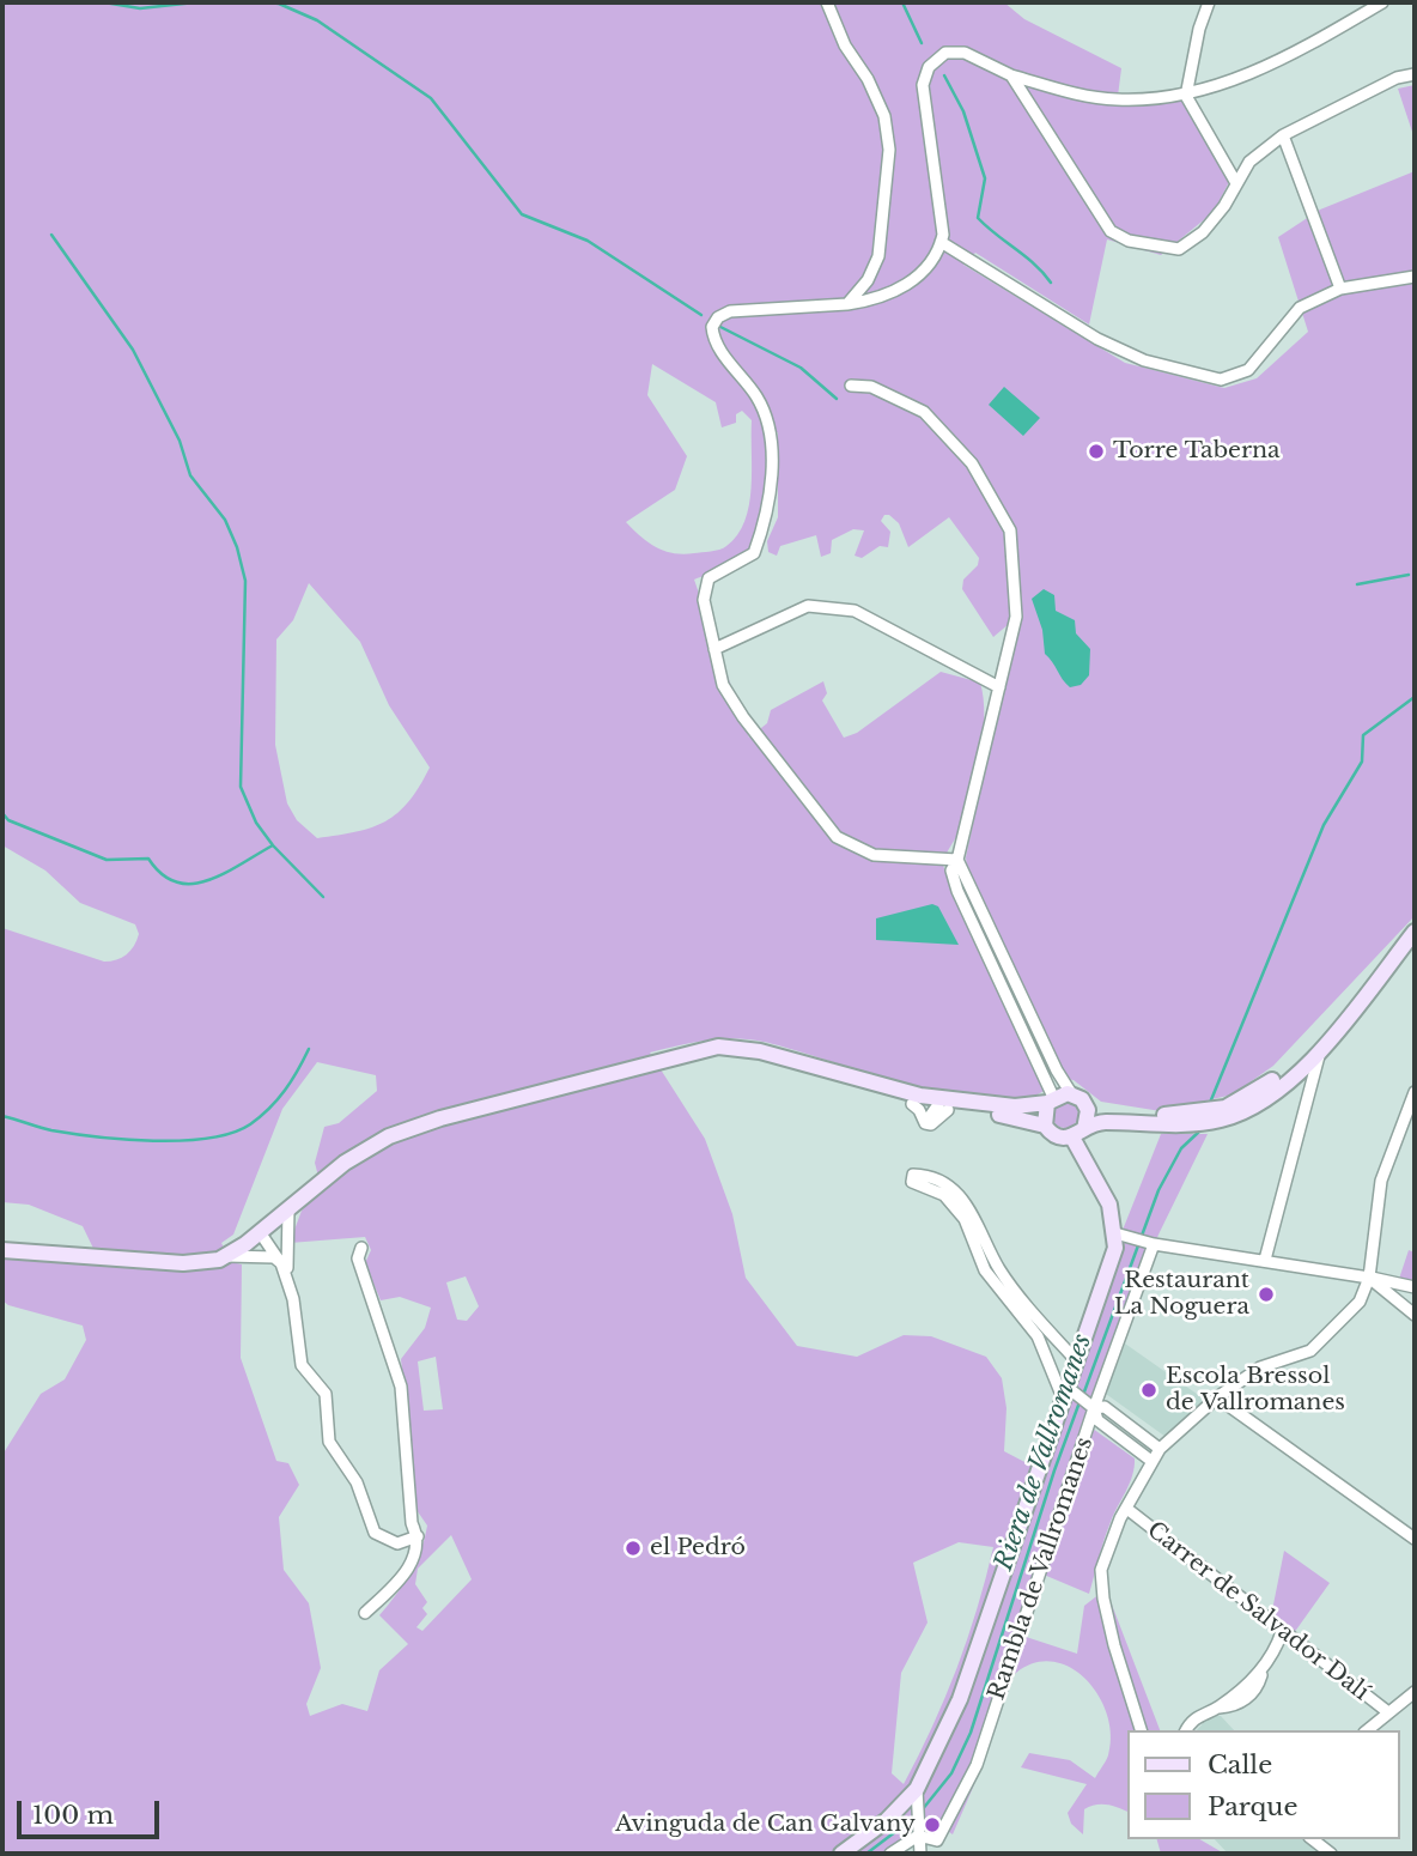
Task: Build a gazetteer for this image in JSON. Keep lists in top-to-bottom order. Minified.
{"streets":{"main road":["Rambla de Vallromanes"],"street":["Carrer de Salvador Dalí"]},"water":["Riera de Vallromanes"],"places":["Torre Taberna","Restaurant La Noguera","Escola Bressol de Vallromanes","el Pedró","Avinguda de Can Galvany"],"legend":["Calle","Parque"],"scale_bar":"100 m"}
